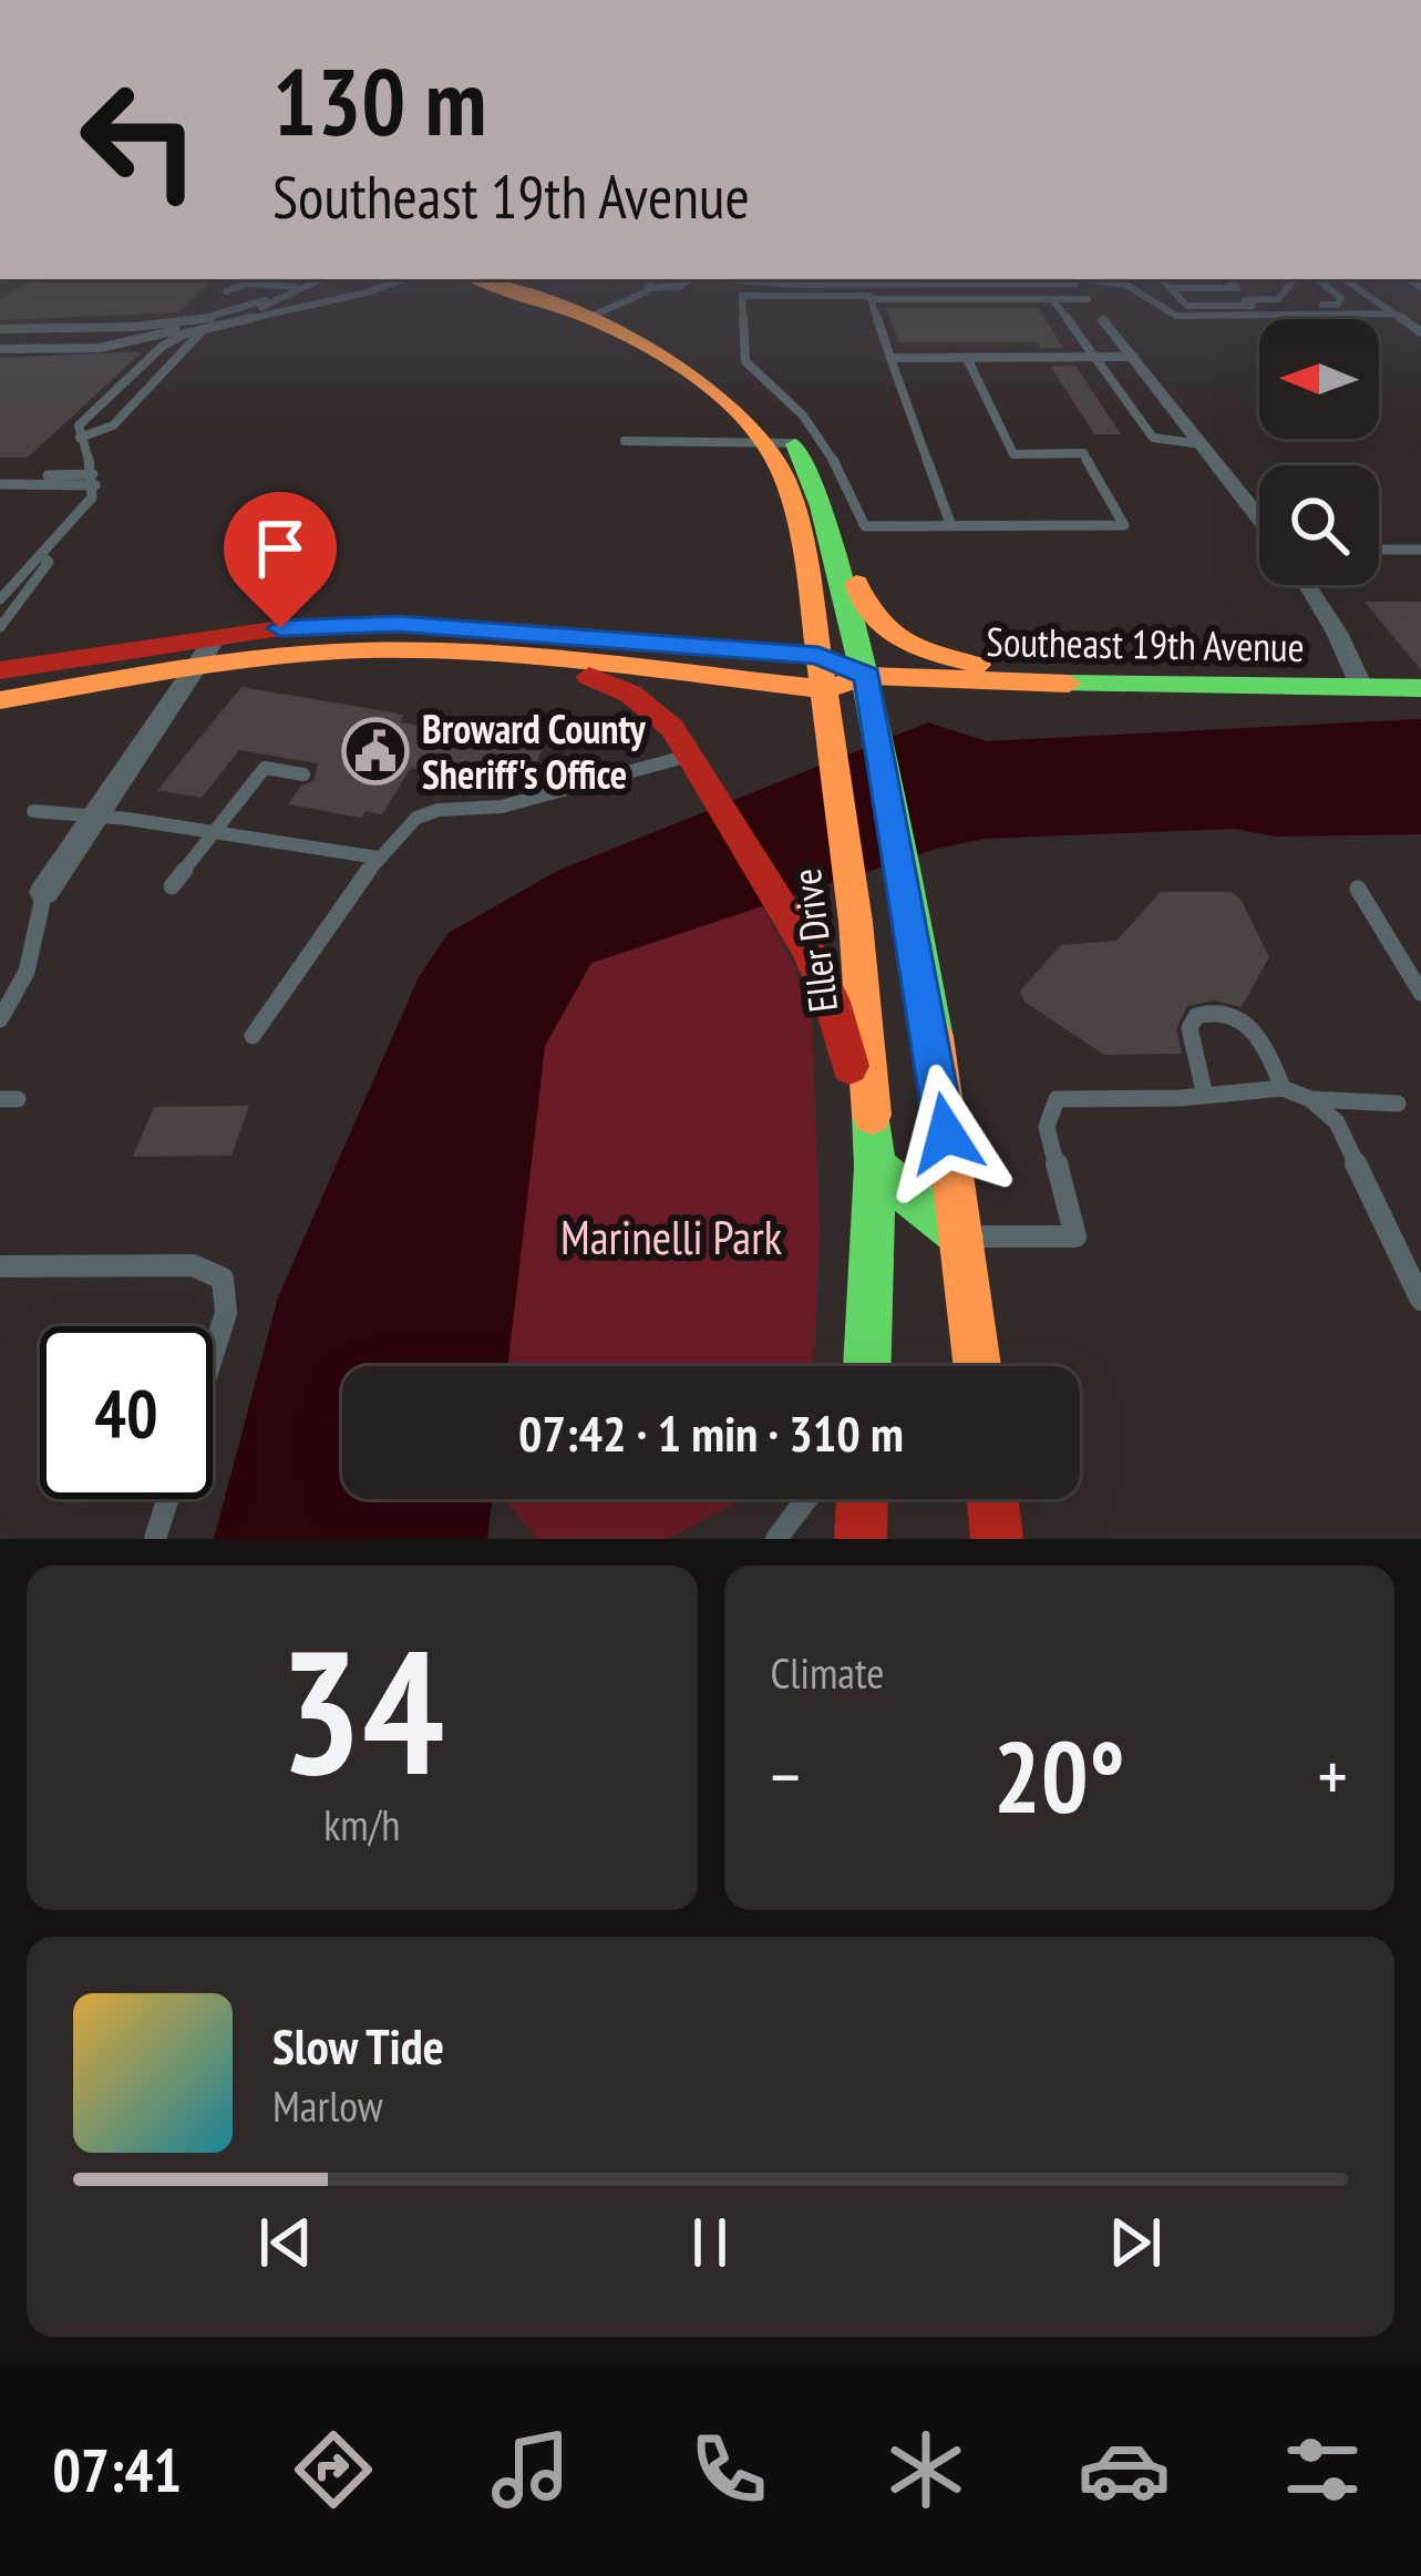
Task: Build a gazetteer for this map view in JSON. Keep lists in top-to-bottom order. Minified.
{"streets":{"street":["Southeast 19th Avenue","Eller Drive"]},"crossings":[["Southeast 19th Avenue","Eller Drive"]],"parks":["Marinelli Park"],"places":{"public building":["Broward County Sheriff's Office"]},"north":"left","page":{"turn":["130 m","Southeast 19th Avenue"],"limit":"40","trip":"07:42 · 1 min · 310 m","tile":[["34","km/h"],"Climate"],"heat":["−","20°","+"],"song":["Slow Tide","Marlow"],"tabs":"07:41"}}
